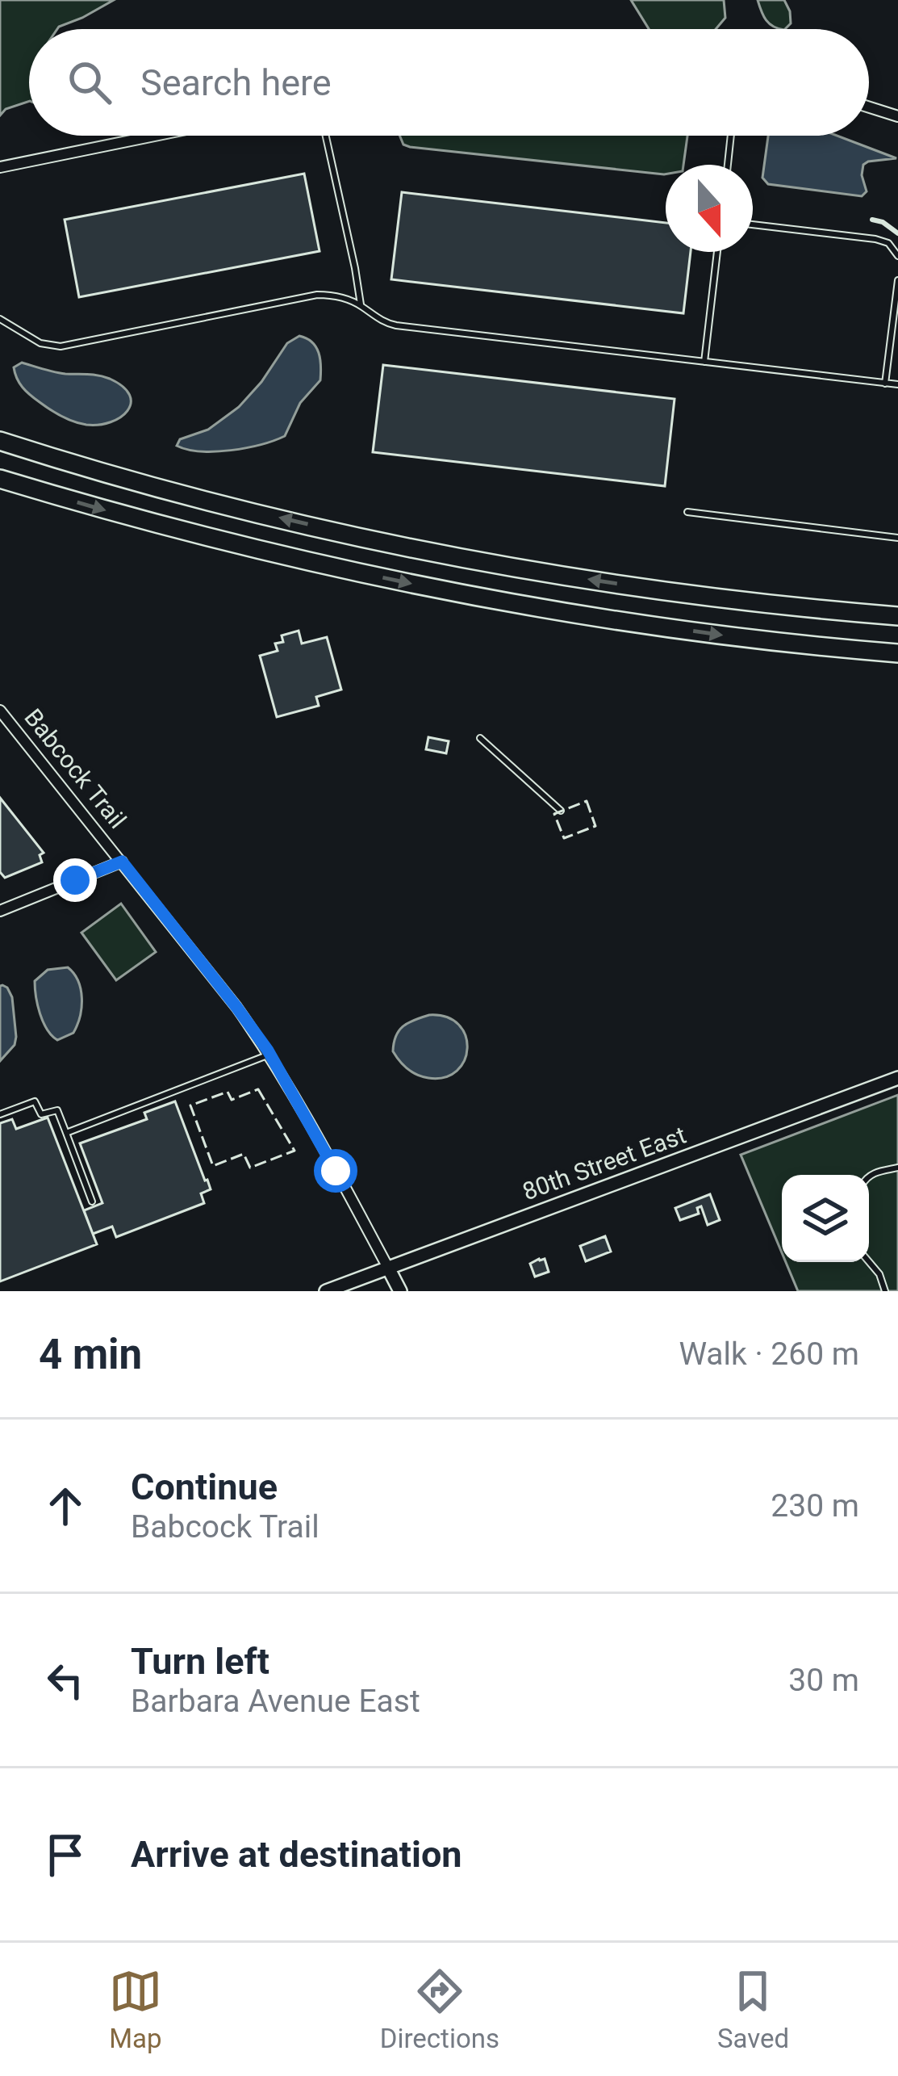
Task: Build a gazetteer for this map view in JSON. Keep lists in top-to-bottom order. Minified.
{"streets":{"street":["Babcock Trail","80th Street East"]},"crossings":[["Babcock Trail","80th Street East"]],"north":"bottom","page":{"search":"Search here","heading":["4 min","Walk · 260 m"],"list":[["Continue","Babcock Trail","230 m"],["Turn left","Barbara Avenue East","30 m"],"Arrive at destination"],"nav":["Map","Directions","Saved"]}}
